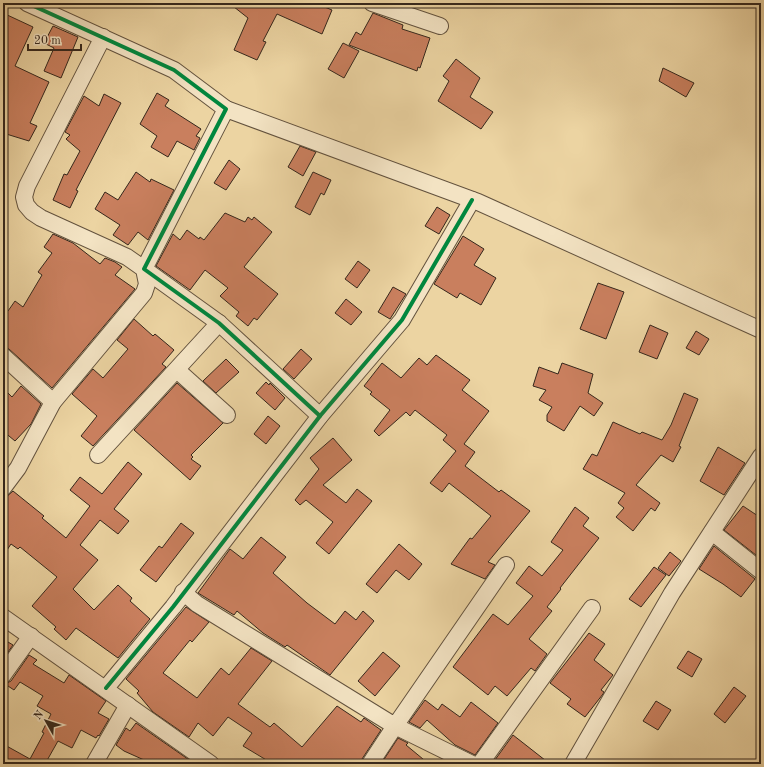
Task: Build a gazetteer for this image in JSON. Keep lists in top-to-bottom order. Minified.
{"scale_bar":"20 m","north":"top left"}
